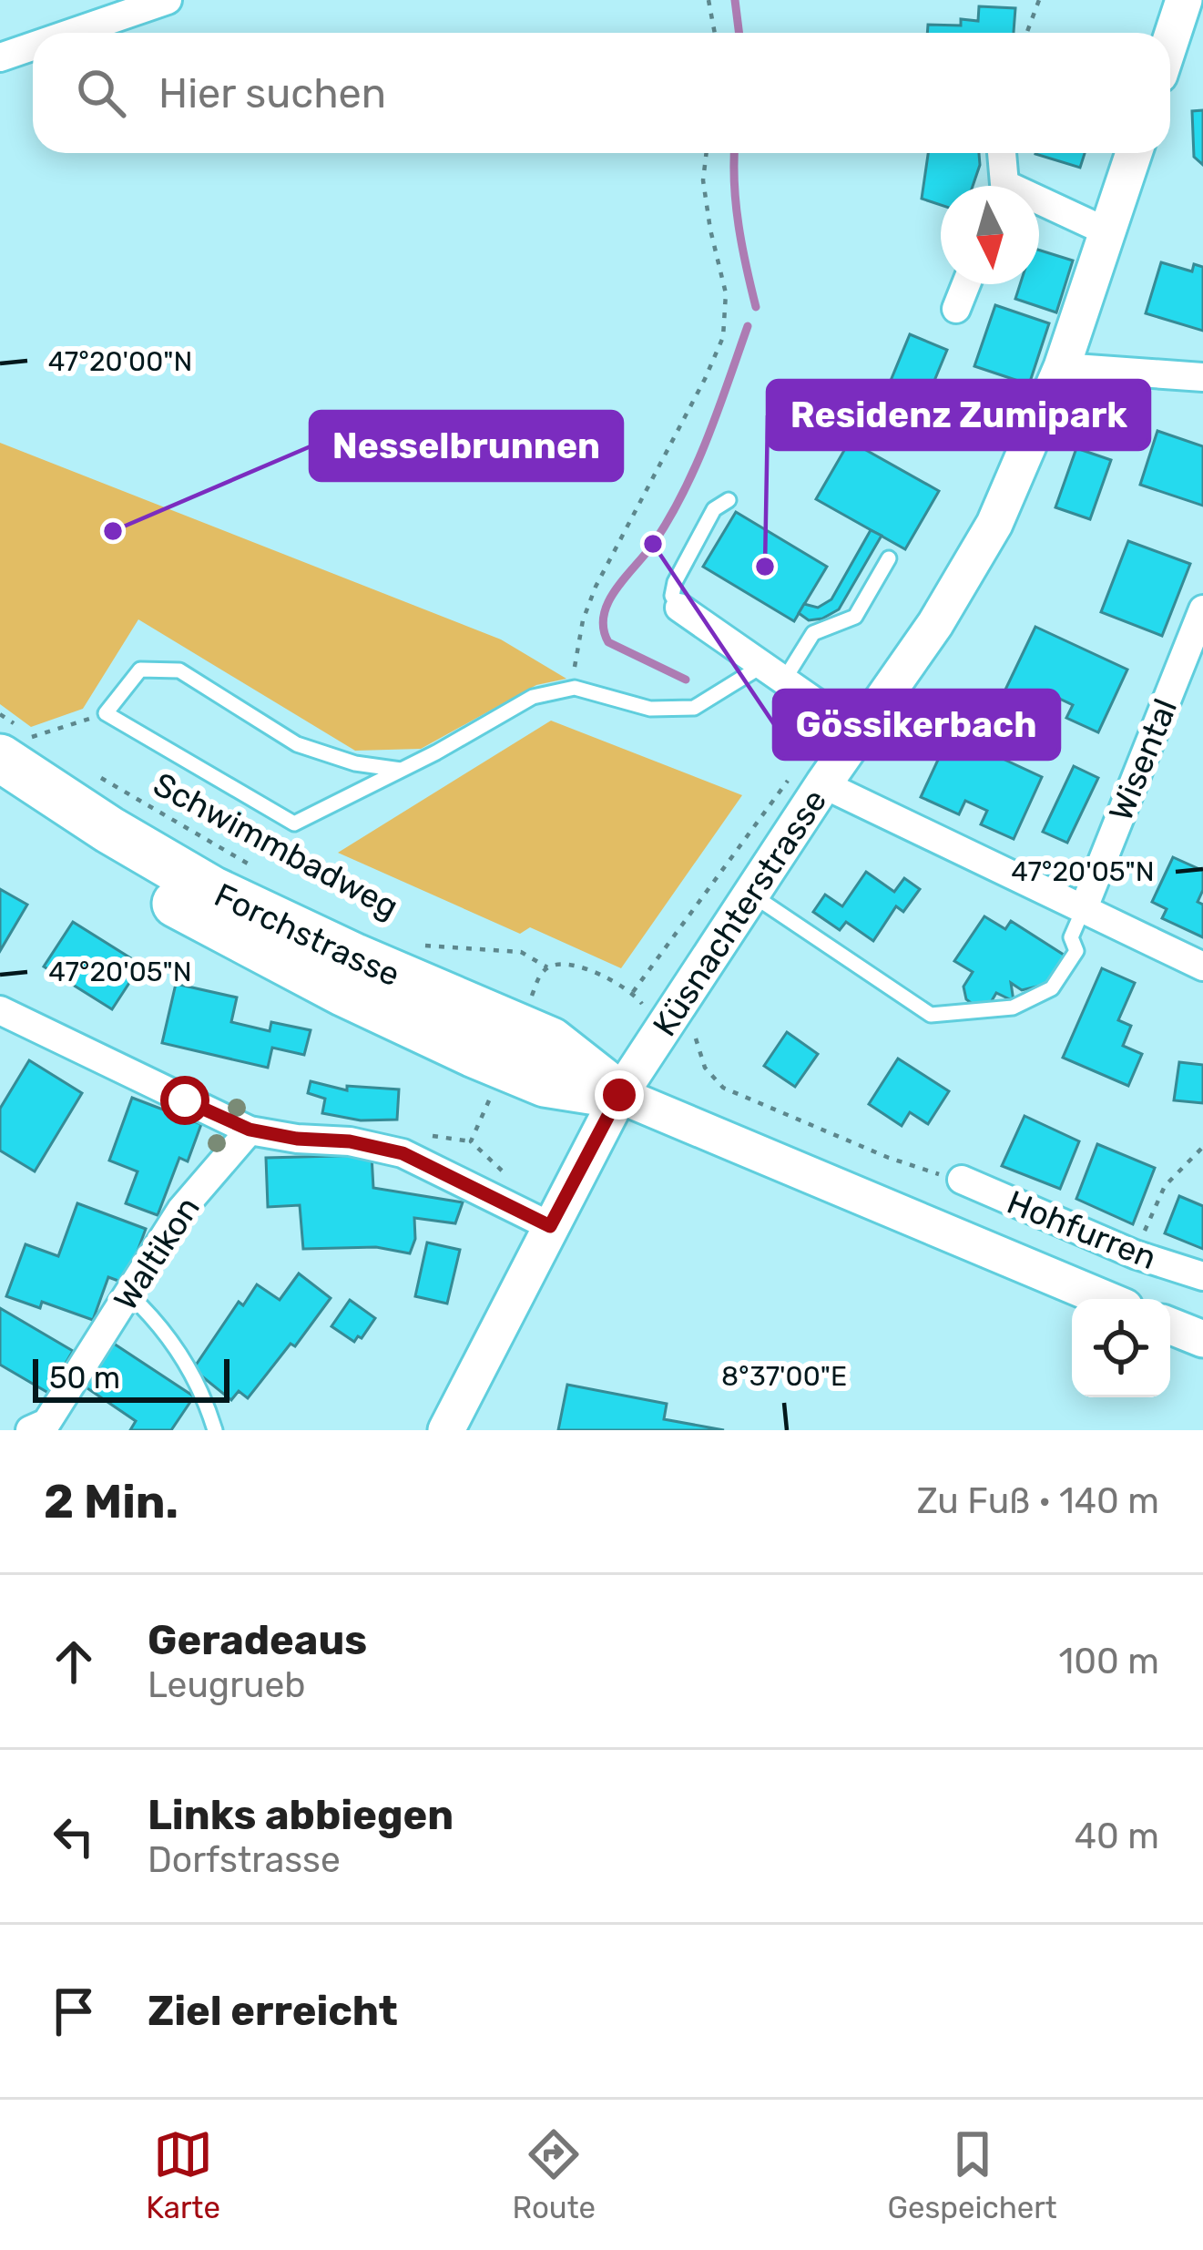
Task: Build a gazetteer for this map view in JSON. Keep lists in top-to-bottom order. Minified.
{"streets":{"highway":["Forchstrasse"],"main road":["Küsnachterstrasse"],"street":["Wisental","Hohfurren","Waltikon"],"path":["Schwimmbadweg"]},"crossings":[["Küsnachterstrasse","Forchstrasse"]],"places":["Nesselbrunnen","Gössikerbach","Residenz Zumipark"],"scale_bar":"50 m","north":"bottom","page":{"search":"Hier suchen","scale":"50 m","heading":["2 Min.","Zu Fuß · 140 m"],"list":[["Geradeaus","Leugrueb","100 m"],["Links abbiegen","Dorfstrasse","40 m"],"Ziel erreicht"],"nav":["Karte","Route","Gespeichert"]},"coordinates":["47°20'00\"N","47°20'05\"N","8°37'00\"E"]}
